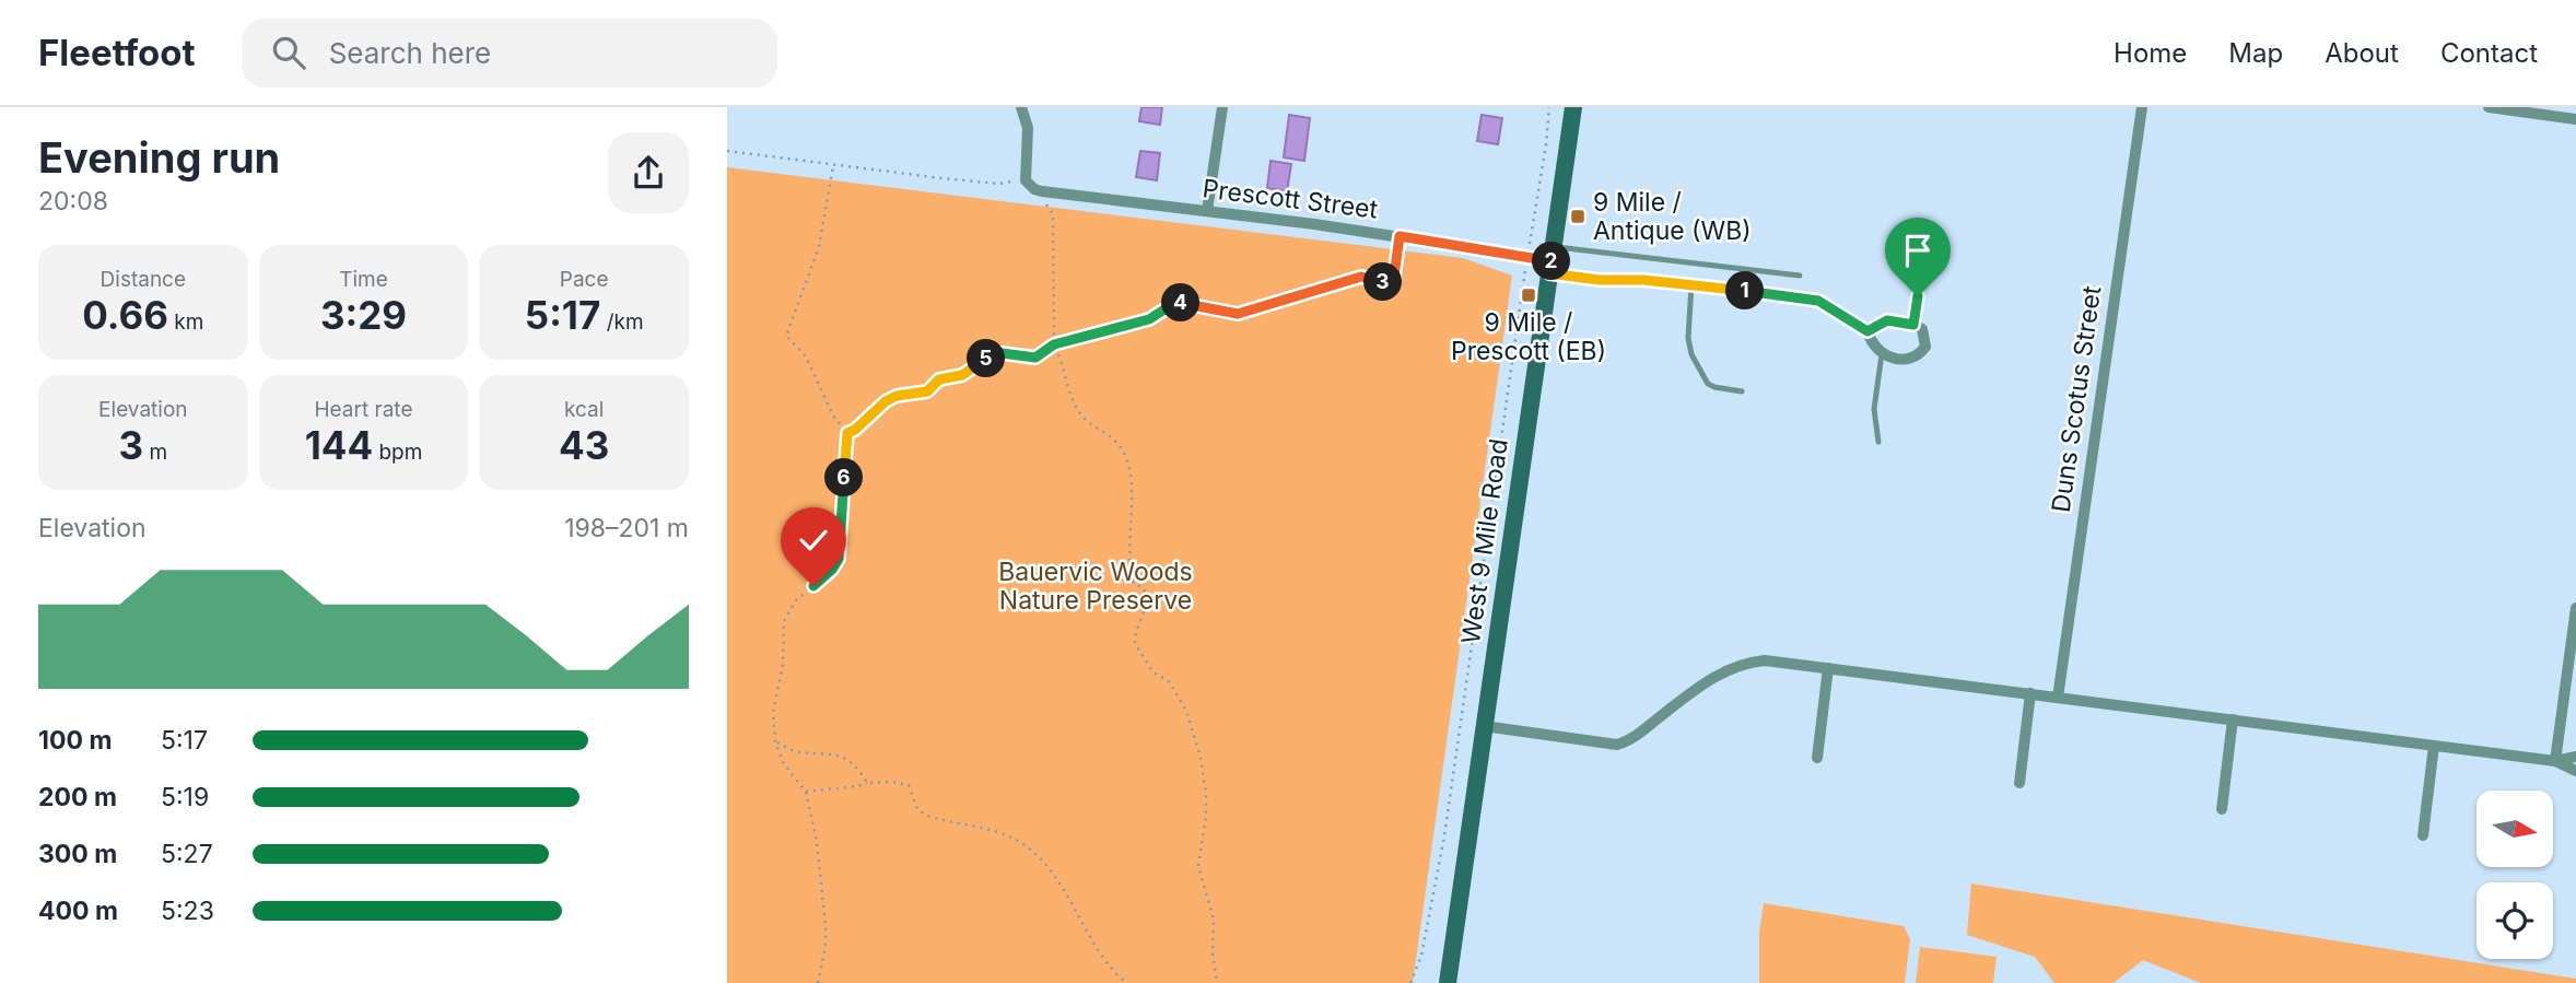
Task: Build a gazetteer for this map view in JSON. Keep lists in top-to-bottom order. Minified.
{"streets":{"main road":["West 9 Mile Road"],"street":["Prescott Street","Duns Scotus Street"]},"crossings":[["Prescott Street","West 9 Mile Road"]],"parks":["Bauervic Woods Nature Preserve"],"places":{"transit":["9 Mile / Antique (WB)","9 Mile / Prescott (EB)"]},"north":"right","page":{"header":"Fleetfoot","search":"Search here","nav":["Home","Map","About","Contact"],"heading":["Evening run","20:08"],"stats":[["Distance","0.66 km"],["Time","3:29"],["Pace","5:17 /km"],["Elevation","3 m"],["Heart rate","144 bpm"],["kcal","43"]],"pins":["2","3","1","4","5","6"],"chart":["Elevation","198–201 m"],"list":[{"name":"100 m","note":"5:17"},{"name":"200 m","note":"5:19"},{"name":"300 m","note":"5:27"},{"name":"400 m","note":"5:23"}]}}
